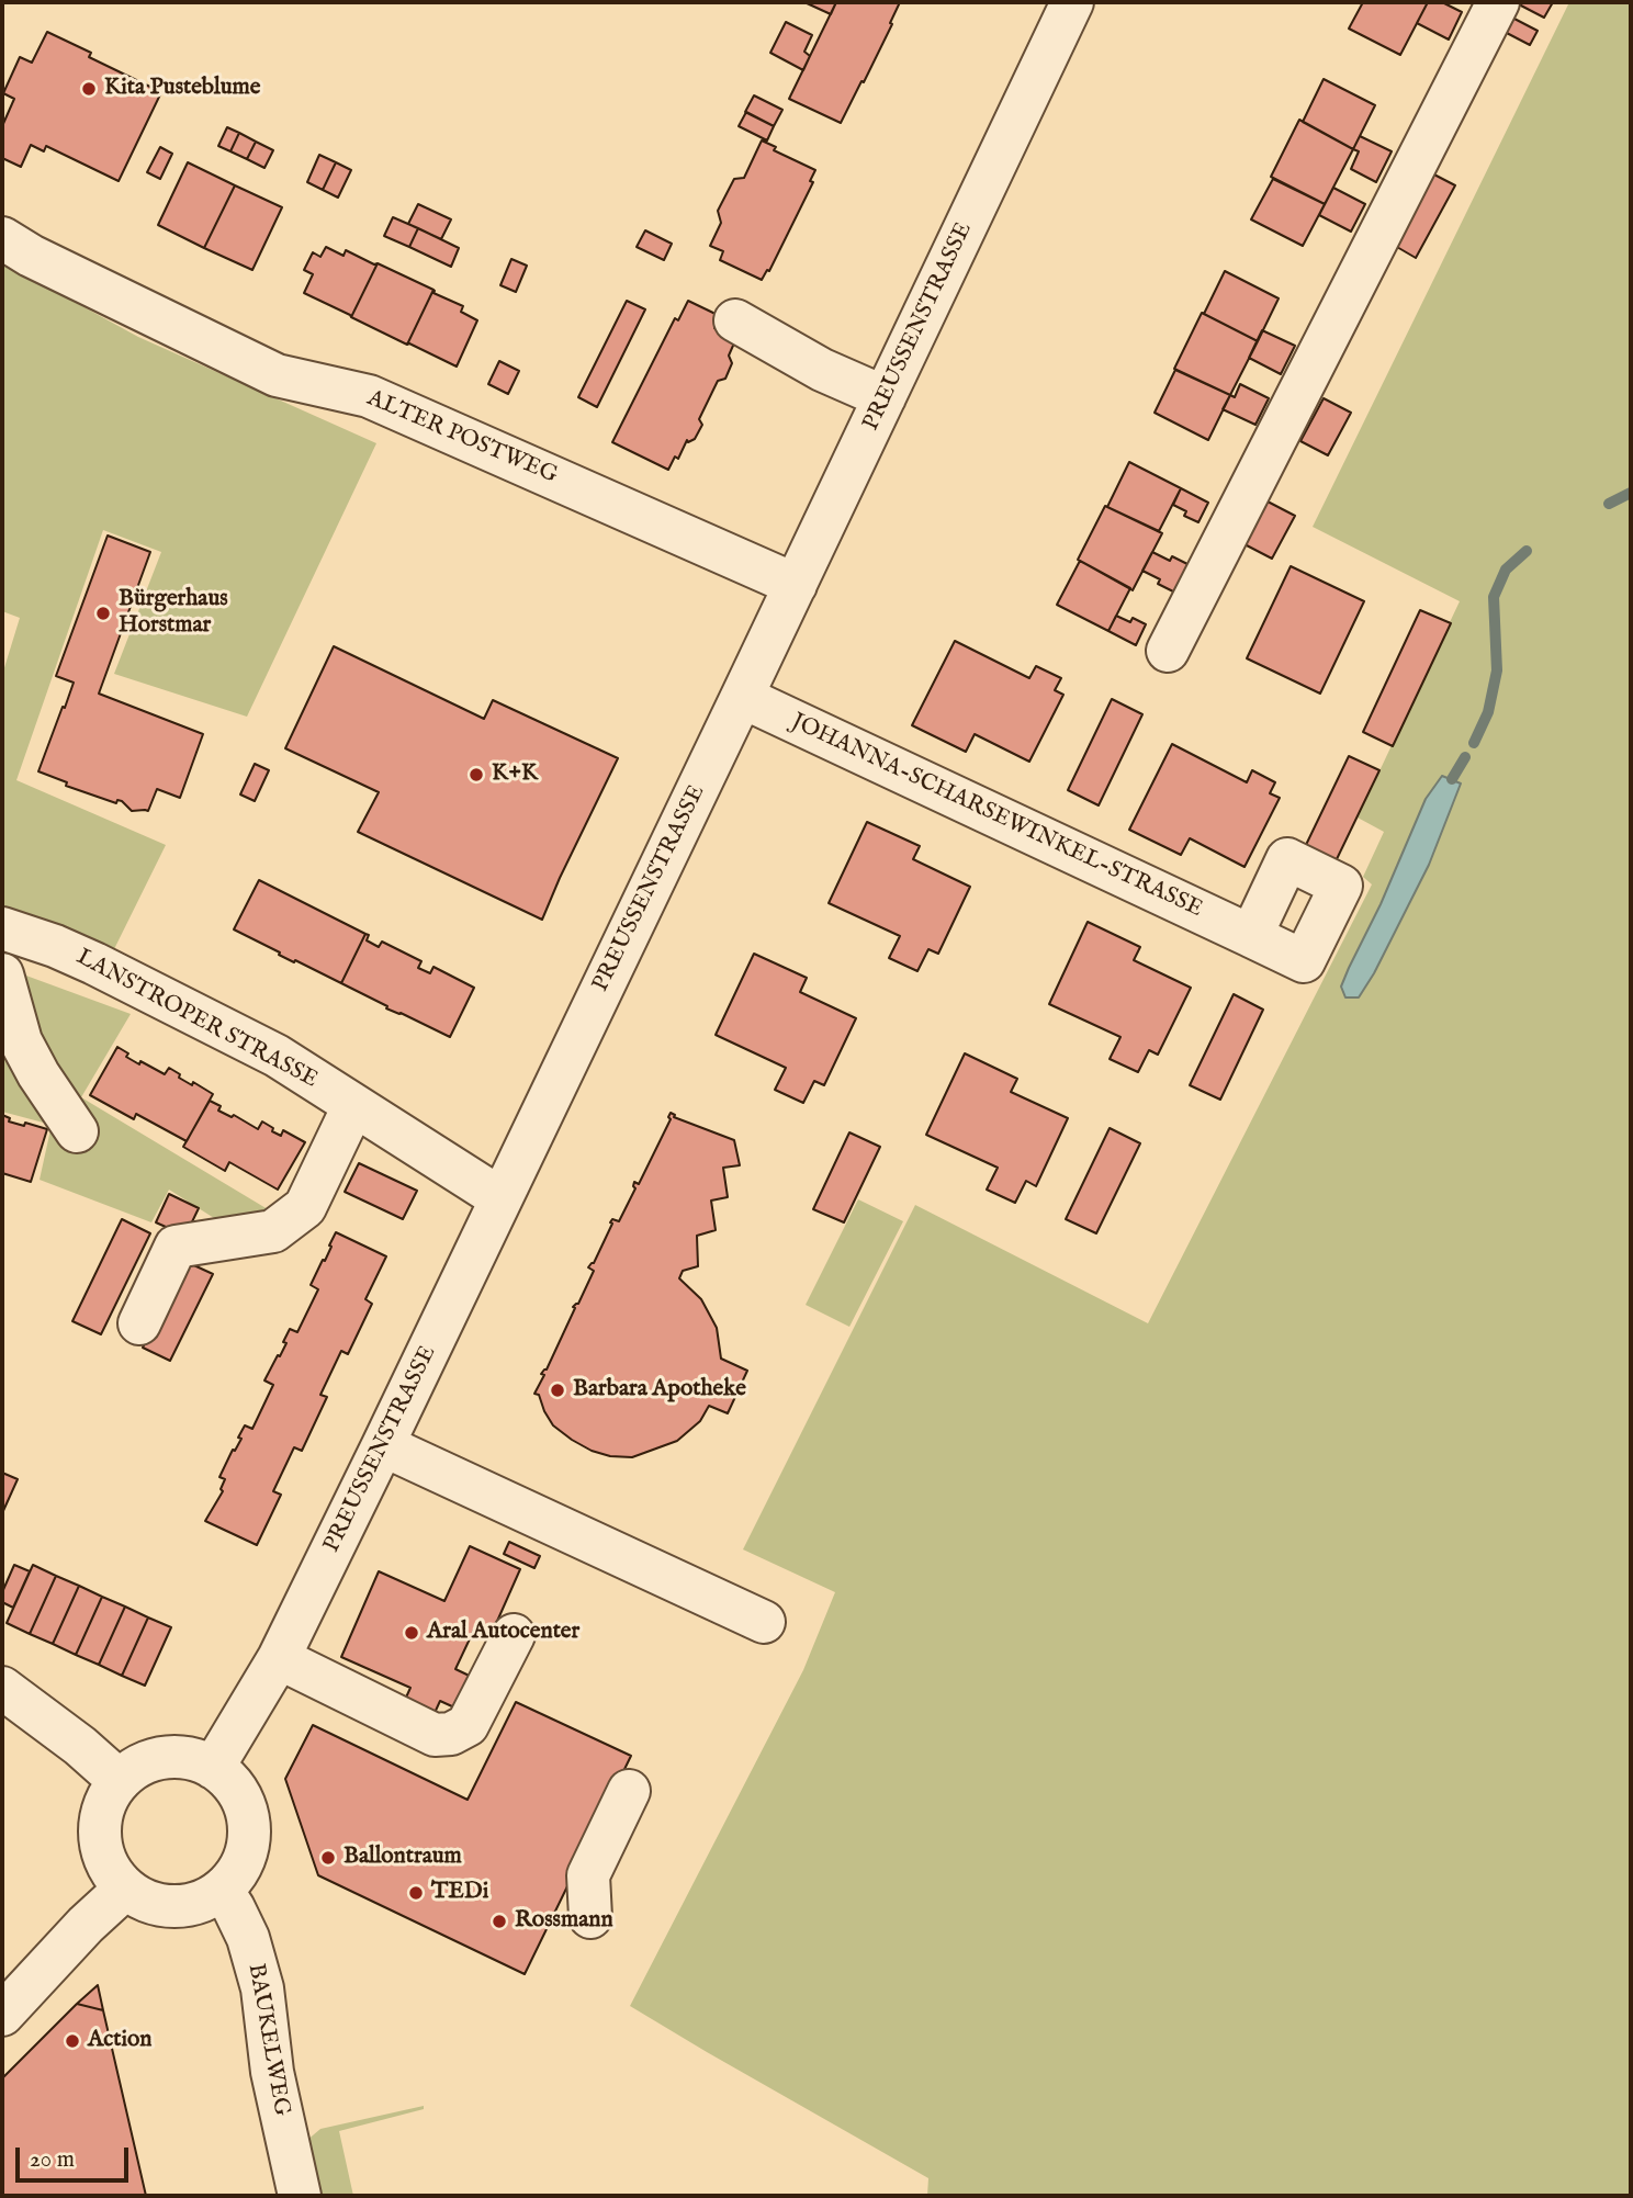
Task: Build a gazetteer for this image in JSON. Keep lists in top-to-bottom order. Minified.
{"streets":{"street":["PREUSSENSTRASSE","ALTER POSTWEG","JOHANNA-SCHARSEWINKEL-STRASSE","LANSTROPER STRASSE","BAUKELWEG"]},"crossings":[["PREUSSENSTRASSE","ALTER POSTWEG"],["PREUSSENSTRASSE","JOHANNA-SCHARSEWINKEL-STRASSE"],["PREUSSENSTRASSE","LANSTROPER STRASSE"],["PREUSSENSTRASSE","BAUKELWEG"]],"places":["Kita Pusteblume","Bürgerhaus Horstmar","K+K","Barbara Apotheke","Aral Autocenter","Ballontraum","TEDi","Rossmann","Action"],"scale_bar":"20 m"}
